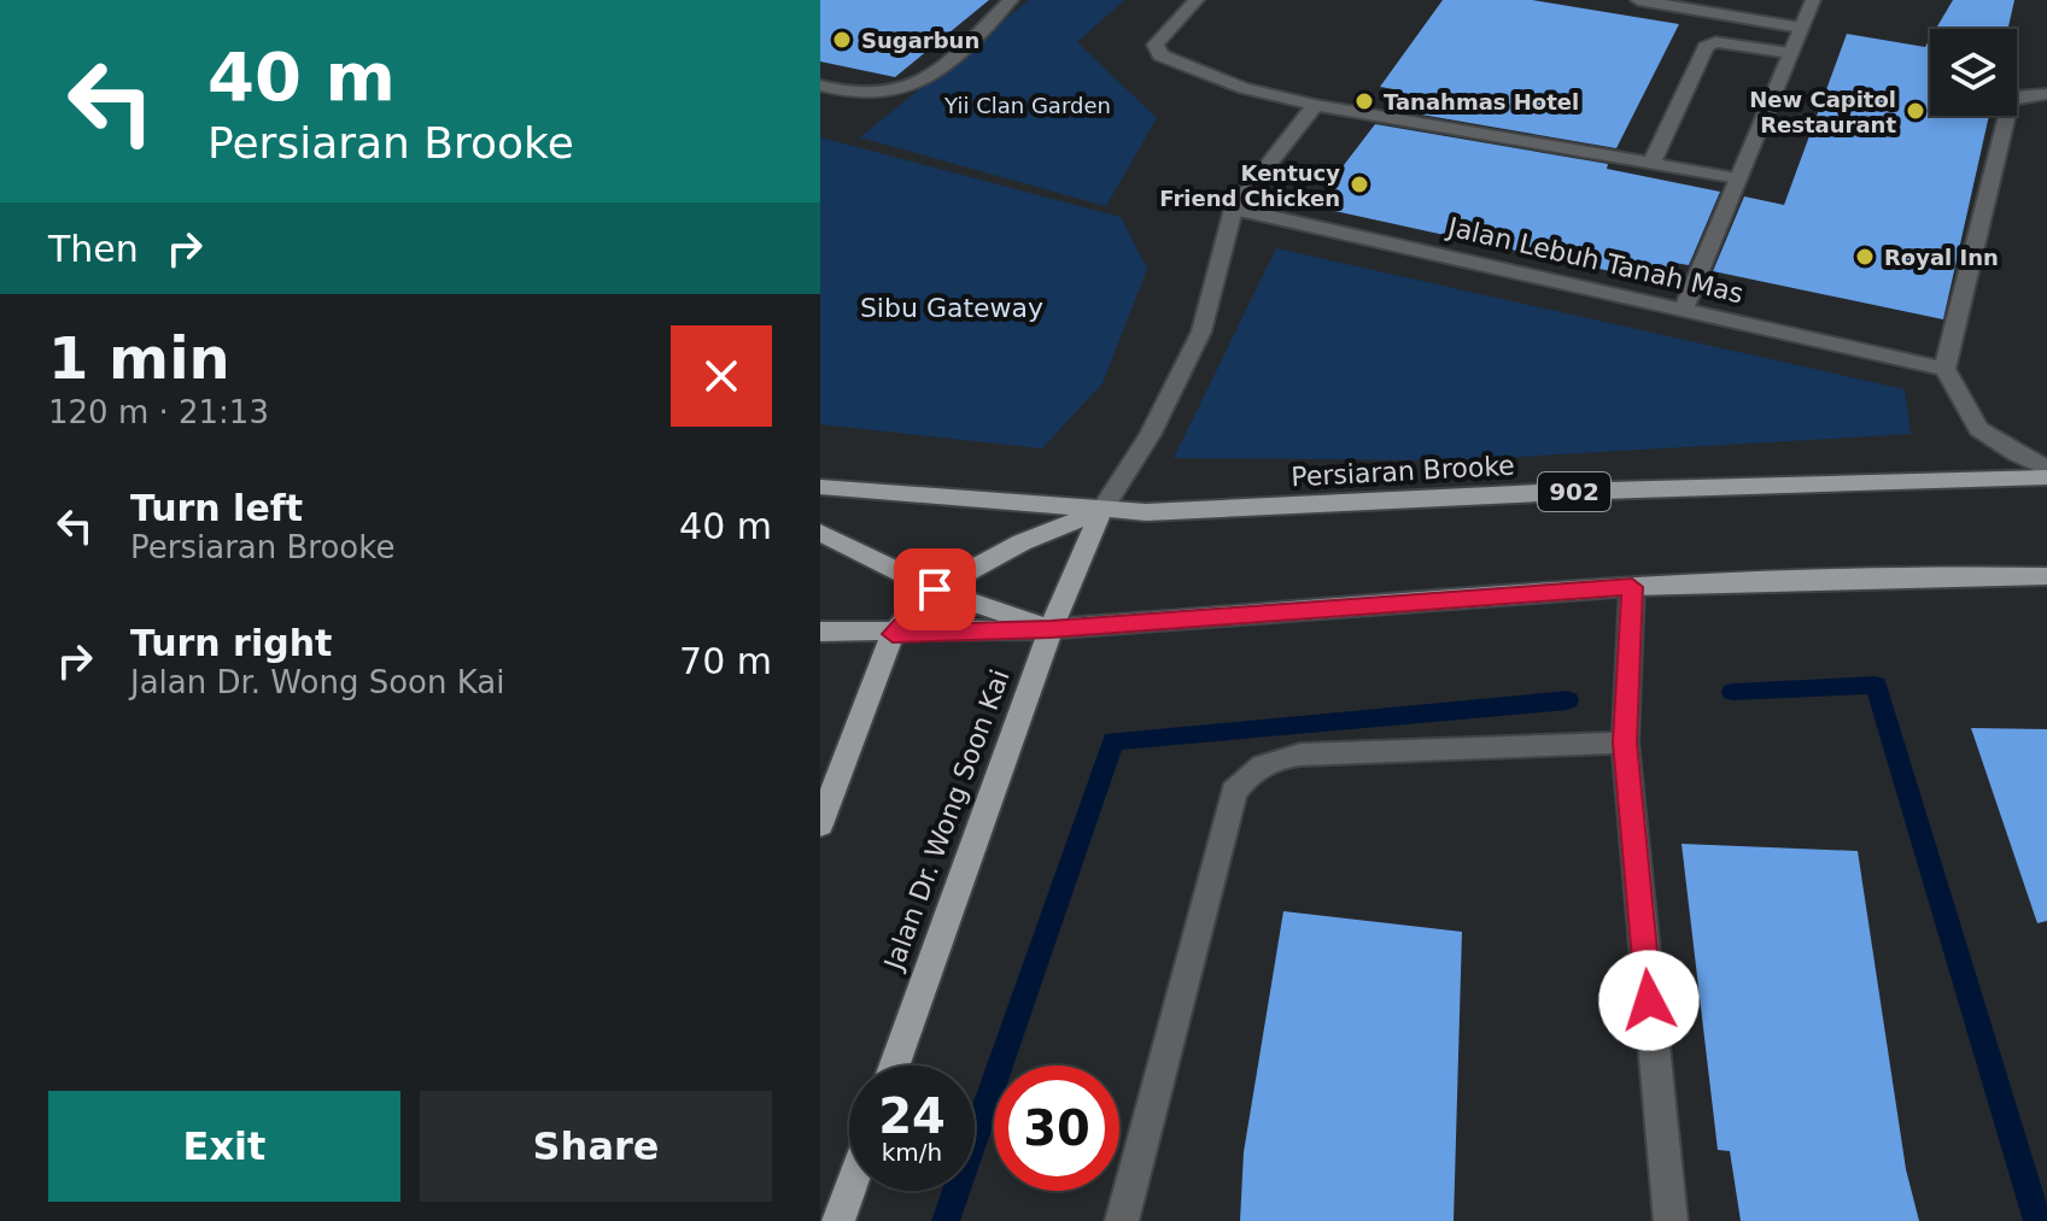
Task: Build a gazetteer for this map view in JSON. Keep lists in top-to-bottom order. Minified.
{"streets":{"main road":["Persiaran Brooke","902","Jalan Dr. Wong Soon Kai"],"street":["Jalan Lebuh Tanah Mas"]},"crossings":[["Persiaran Brooke","Jalan Dr. Wong Soon Kai"]],"parks":["Yii Clan Garden","Sibu Gateway"],"places":["Sugarbun","Tanahmas Hotel","New Capitol Restaurant","Kentucy Friend Chicken","Royal Inn"],"page":{"turn":["40 m","Persiaran Brooke"],"then":"Then","heading":["1 min","120 m · 21:13"],"list":[{"name":"Turn left","note":"Persiaran Brooke","value":"40 m"},{"name":"Turn right","note":"Jalan Dr. Wong Soon Kai","value":"70 m"}],"speed":"24 km/h","limit":"30","buttons":["Exit","Share"]}}
